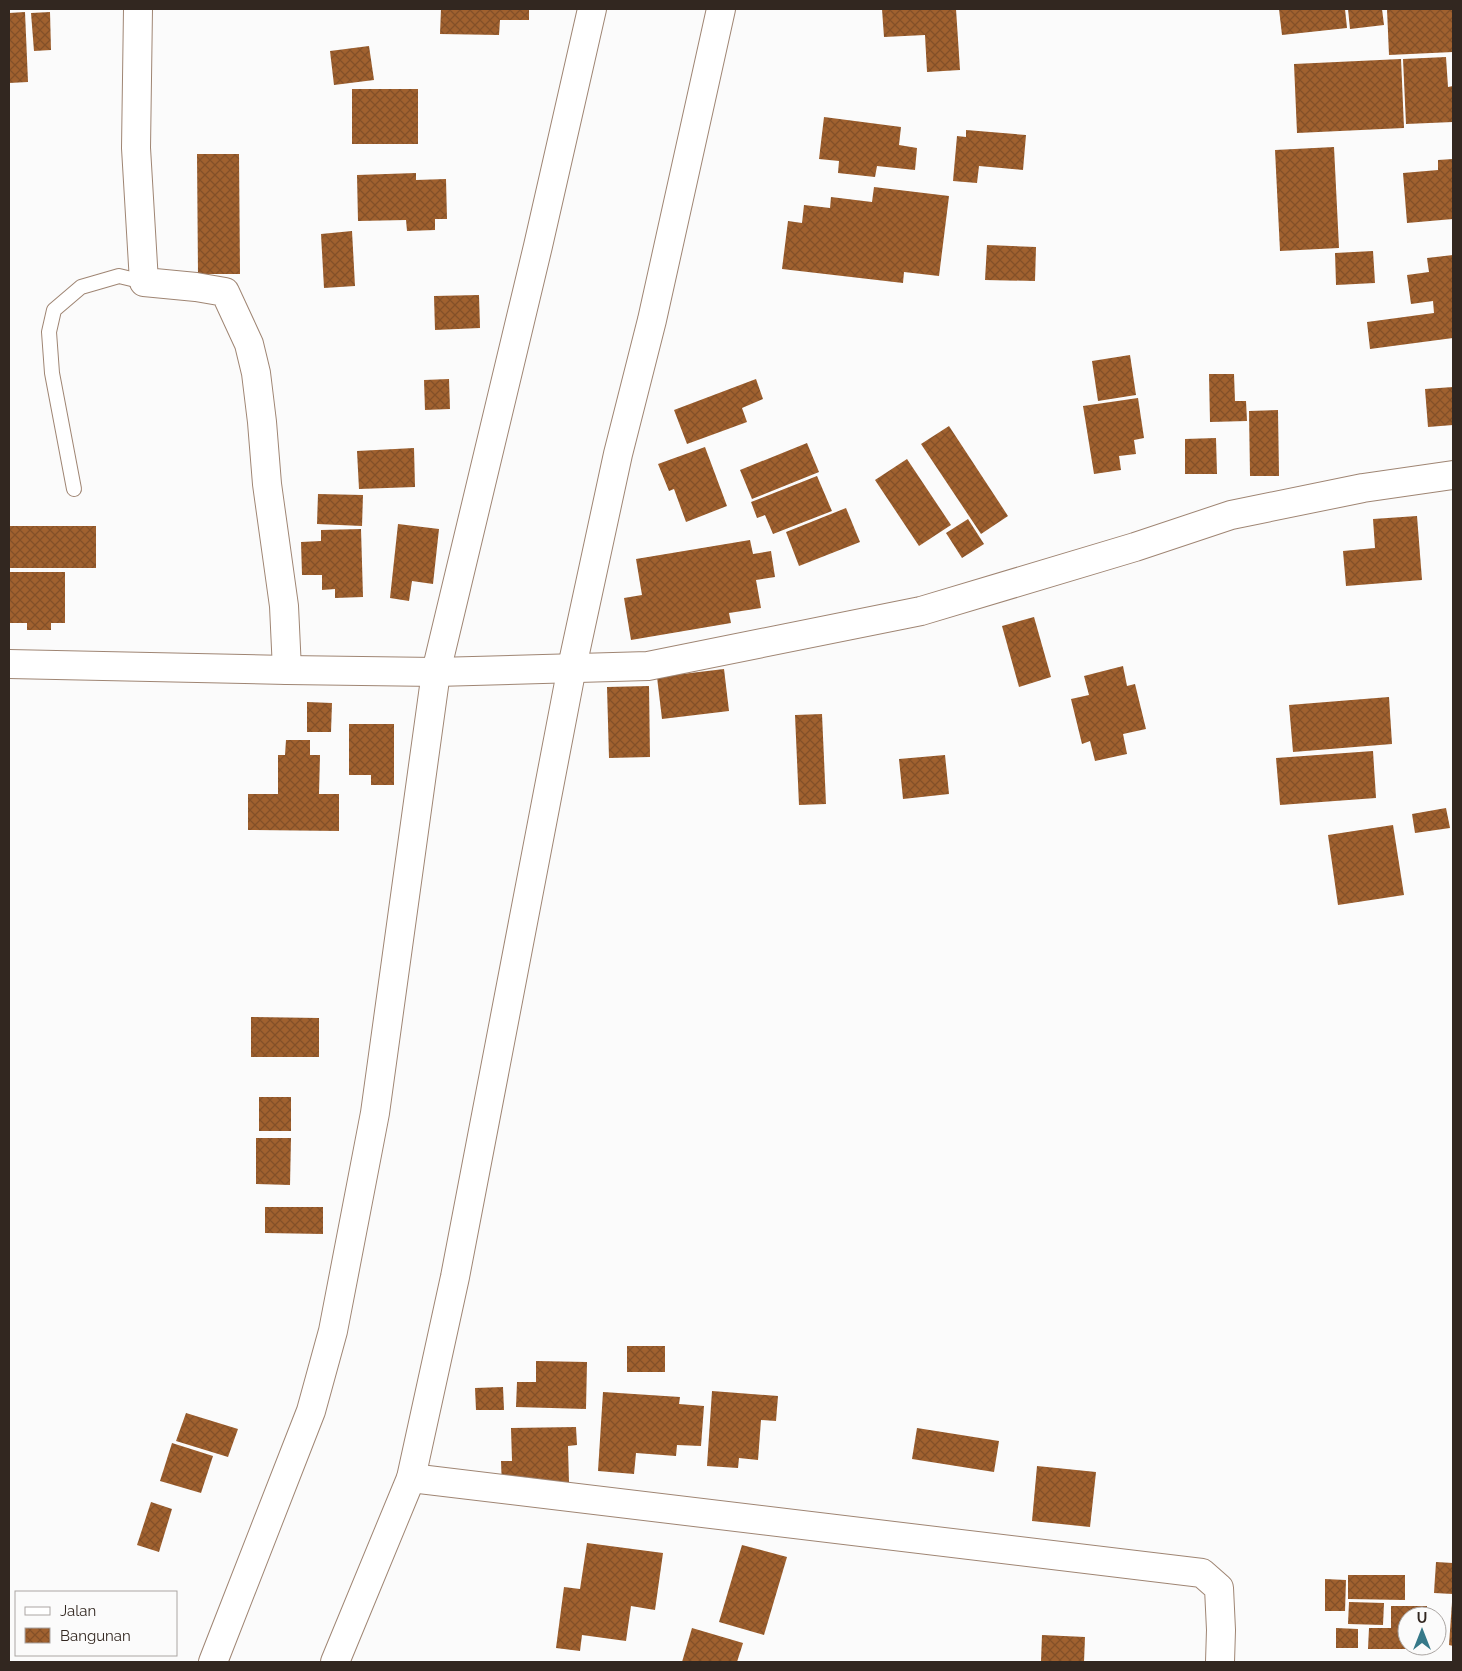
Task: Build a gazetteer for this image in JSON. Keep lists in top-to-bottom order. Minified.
{"legend":["Jalan","Bangunan"],"north":"top"}
